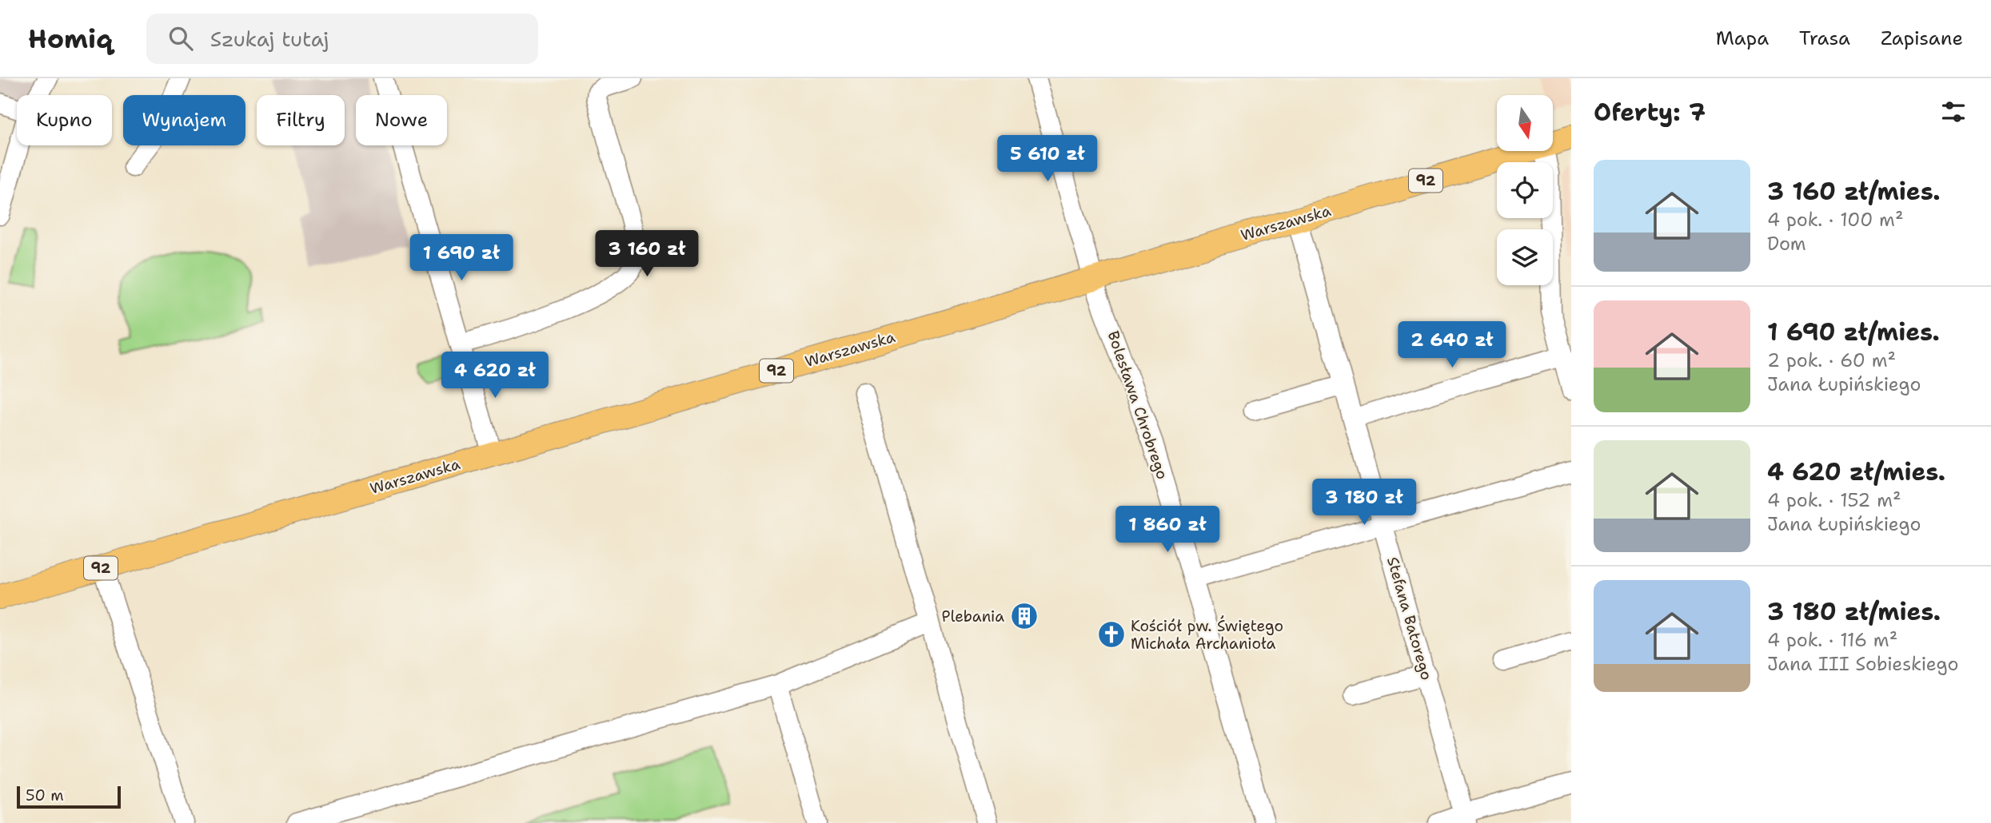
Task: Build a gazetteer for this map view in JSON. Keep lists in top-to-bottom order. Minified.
{"streets":{"main road":["92","Warszawska"],"street":["Bolesława Chrobrego","Stefana Batorego"]},"crossings":[["Warszawska","Bolesława Chrobrego"],["Warszawska","Stefana Batorego"]],"places":{"building":["Plebania"],"church":["Kościół pw. Świętego Michała Archanioła"]},"scale_bar":"50 m","north":"bottom","page":{"header":"Homiq","search":"Szukaj tutaj","nav":["Mapa","Trasa","Zapisane"],"heading":"Oferty: 7","chip":["Kupno","Wynajem","Filtry","Nowe"],"price":["5 610 zł","3 160 zł","1 690 zł","2 640 zł","4 620 zł","3 180 zł","1 860 zł"],"list":[{"name":"3 160 zł/mies.","note":"4 pok. · 100 m² · Dom"},{"name":"1 690 zł/mies.","note":"2 pok. · 60 m² · Jana Łupińskiego"},{"name":"4 620 zł/mies.","note":"4 pok. · 152 m² · Jana Łupińskiego"},{"name":"3 180 zł/mies.","note":"4 pok. · 116 m² · Jana III Sobieskiego"}],"scale":"50 m"}}
